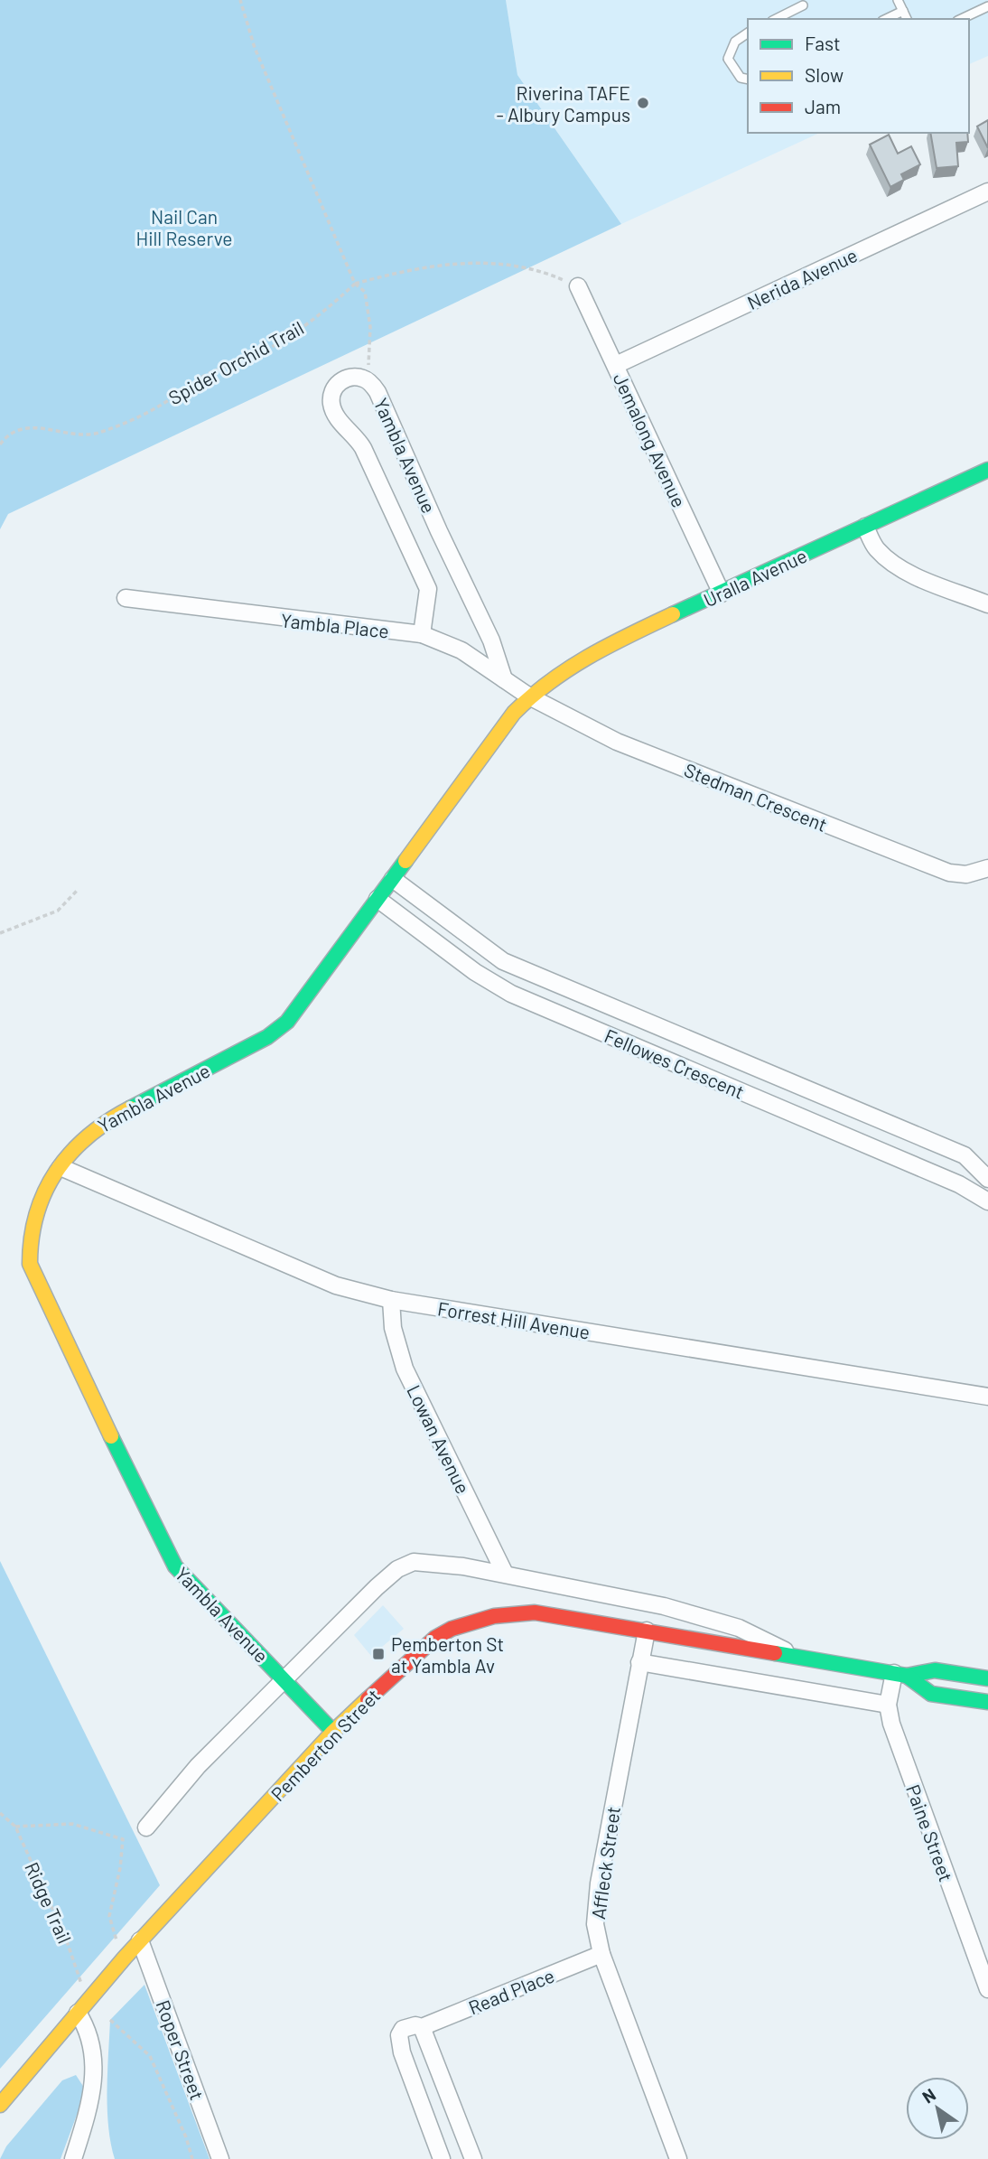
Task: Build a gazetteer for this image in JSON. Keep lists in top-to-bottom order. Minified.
{"streets":{"street":["Nerida Avenue","Jemalong Avenue","Yambla Avenue","Uralla Avenue","Yambla Place","Stedman Crescent","Fellowes Crescent","Forrest Hill Avenue","Lowan Avenue","Pemberton Street","Paine Street","Affleck Street","Read Place","Roper Street"],"path":["Spider Orchid Trail","Ridge Trail"]},"crossings":[["Nerida Avenue","Jemalong Avenue"],["Jemalong Avenue","Uralla Avenue"],["Yambla Avenue","Uralla Avenue"],["Yambla Avenue","Yambla Place"],["Yambla Avenue","Stedman Crescent"],["Yambla Avenue","Fellowes Crescent"],["Yambla Avenue","Forrest Hill Avenue"],["Yambla Avenue","Pemberton Street"],["Uralla Avenue","Yambla Place"],["Uralla Avenue","Stedman Crescent"],["Yambla Place","Stedman Crescent"],["Forrest Hill Avenue","Lowan Avenue"],["Lowan Avenue","Pemberton Street"],["Pemberton Street","Paine Street"],["Pemberton Street","Affleck Street"],["Pemberton Street","Ridge Trail"],["Pemberton Street","Roper Street"],["Affleck Street","Read Place"]],"parks":["Nail Can Hill Reserve"],"places":{"other":["Riverina TAFE - Albury Campus"],"transit":["Pemberton St at Yambla Av"]},"legend":["Fast","Slow","Jam"],"north":"top left"}
